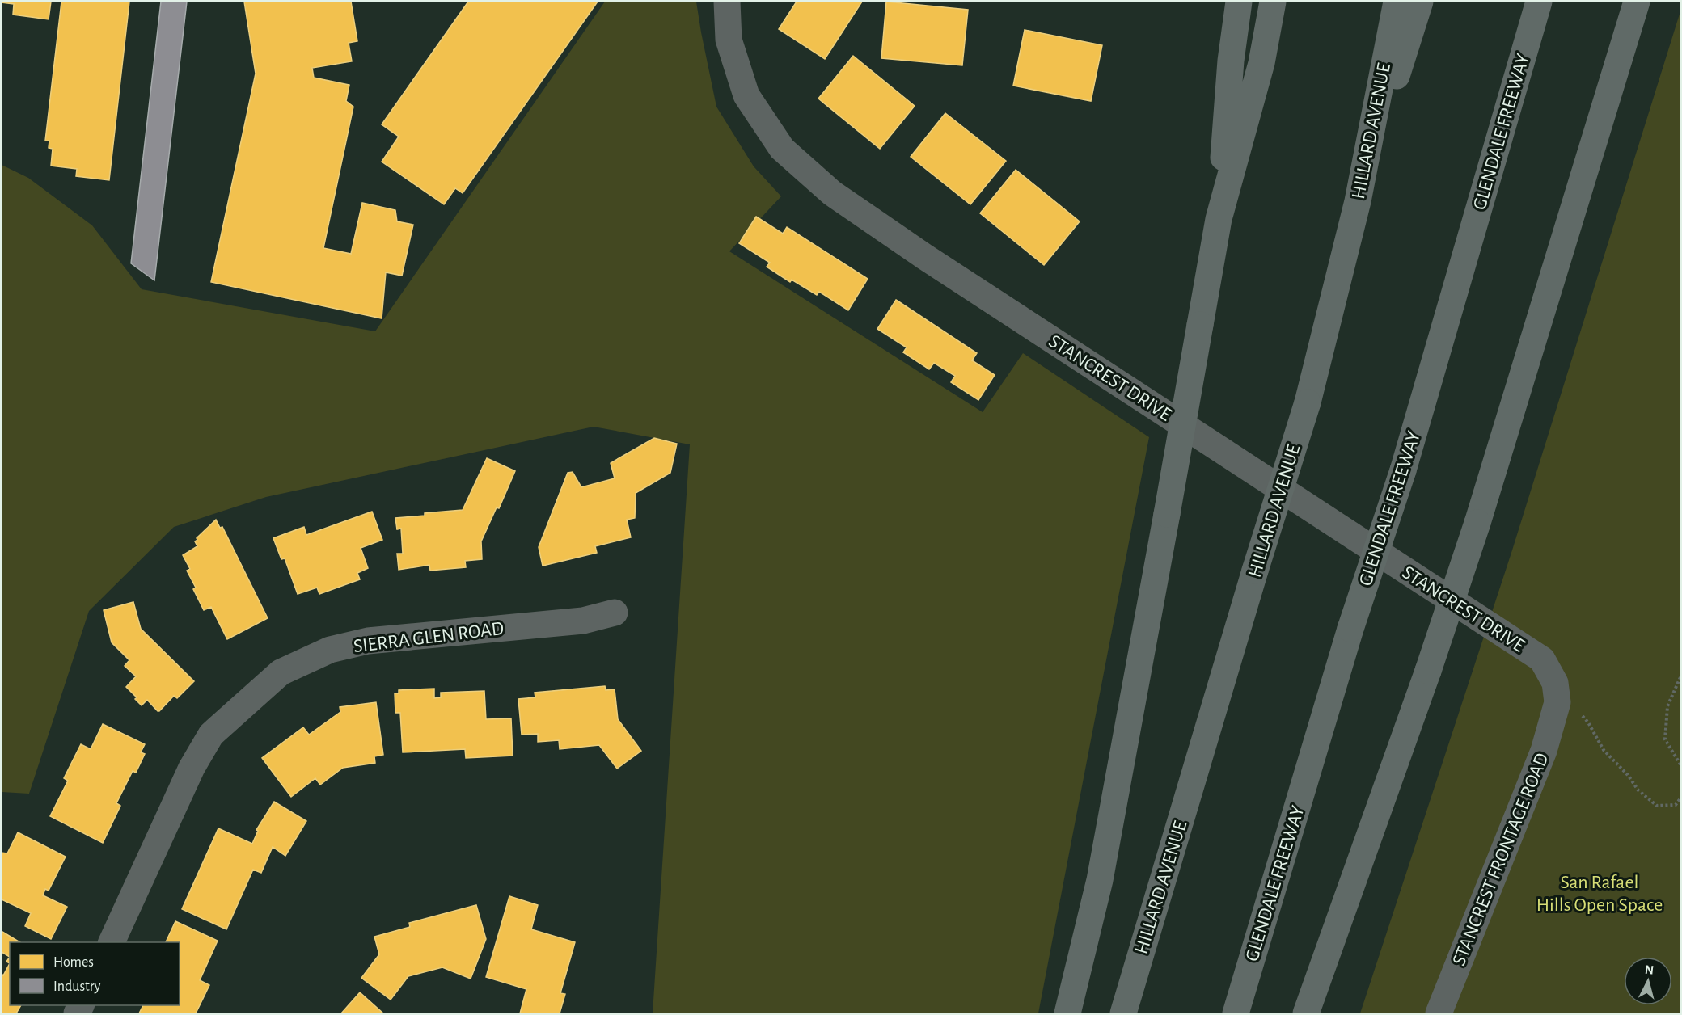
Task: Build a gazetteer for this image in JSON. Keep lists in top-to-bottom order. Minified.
{"streets":{"highway":["HILLARD AVENUE","GLENDALE FREEWAY"],"street":["STANCREST DRIVE","SIERRA GLEN ROAD","STANCREST FRONTAGE ROAD"]},"crossings":[["STANCREST DRIVE","STANCREST FRONTAGE ROAD"]],"parks":["San Rafael Hills Open Space"],"legend":["Homes","Industry"],"north":"top"}
